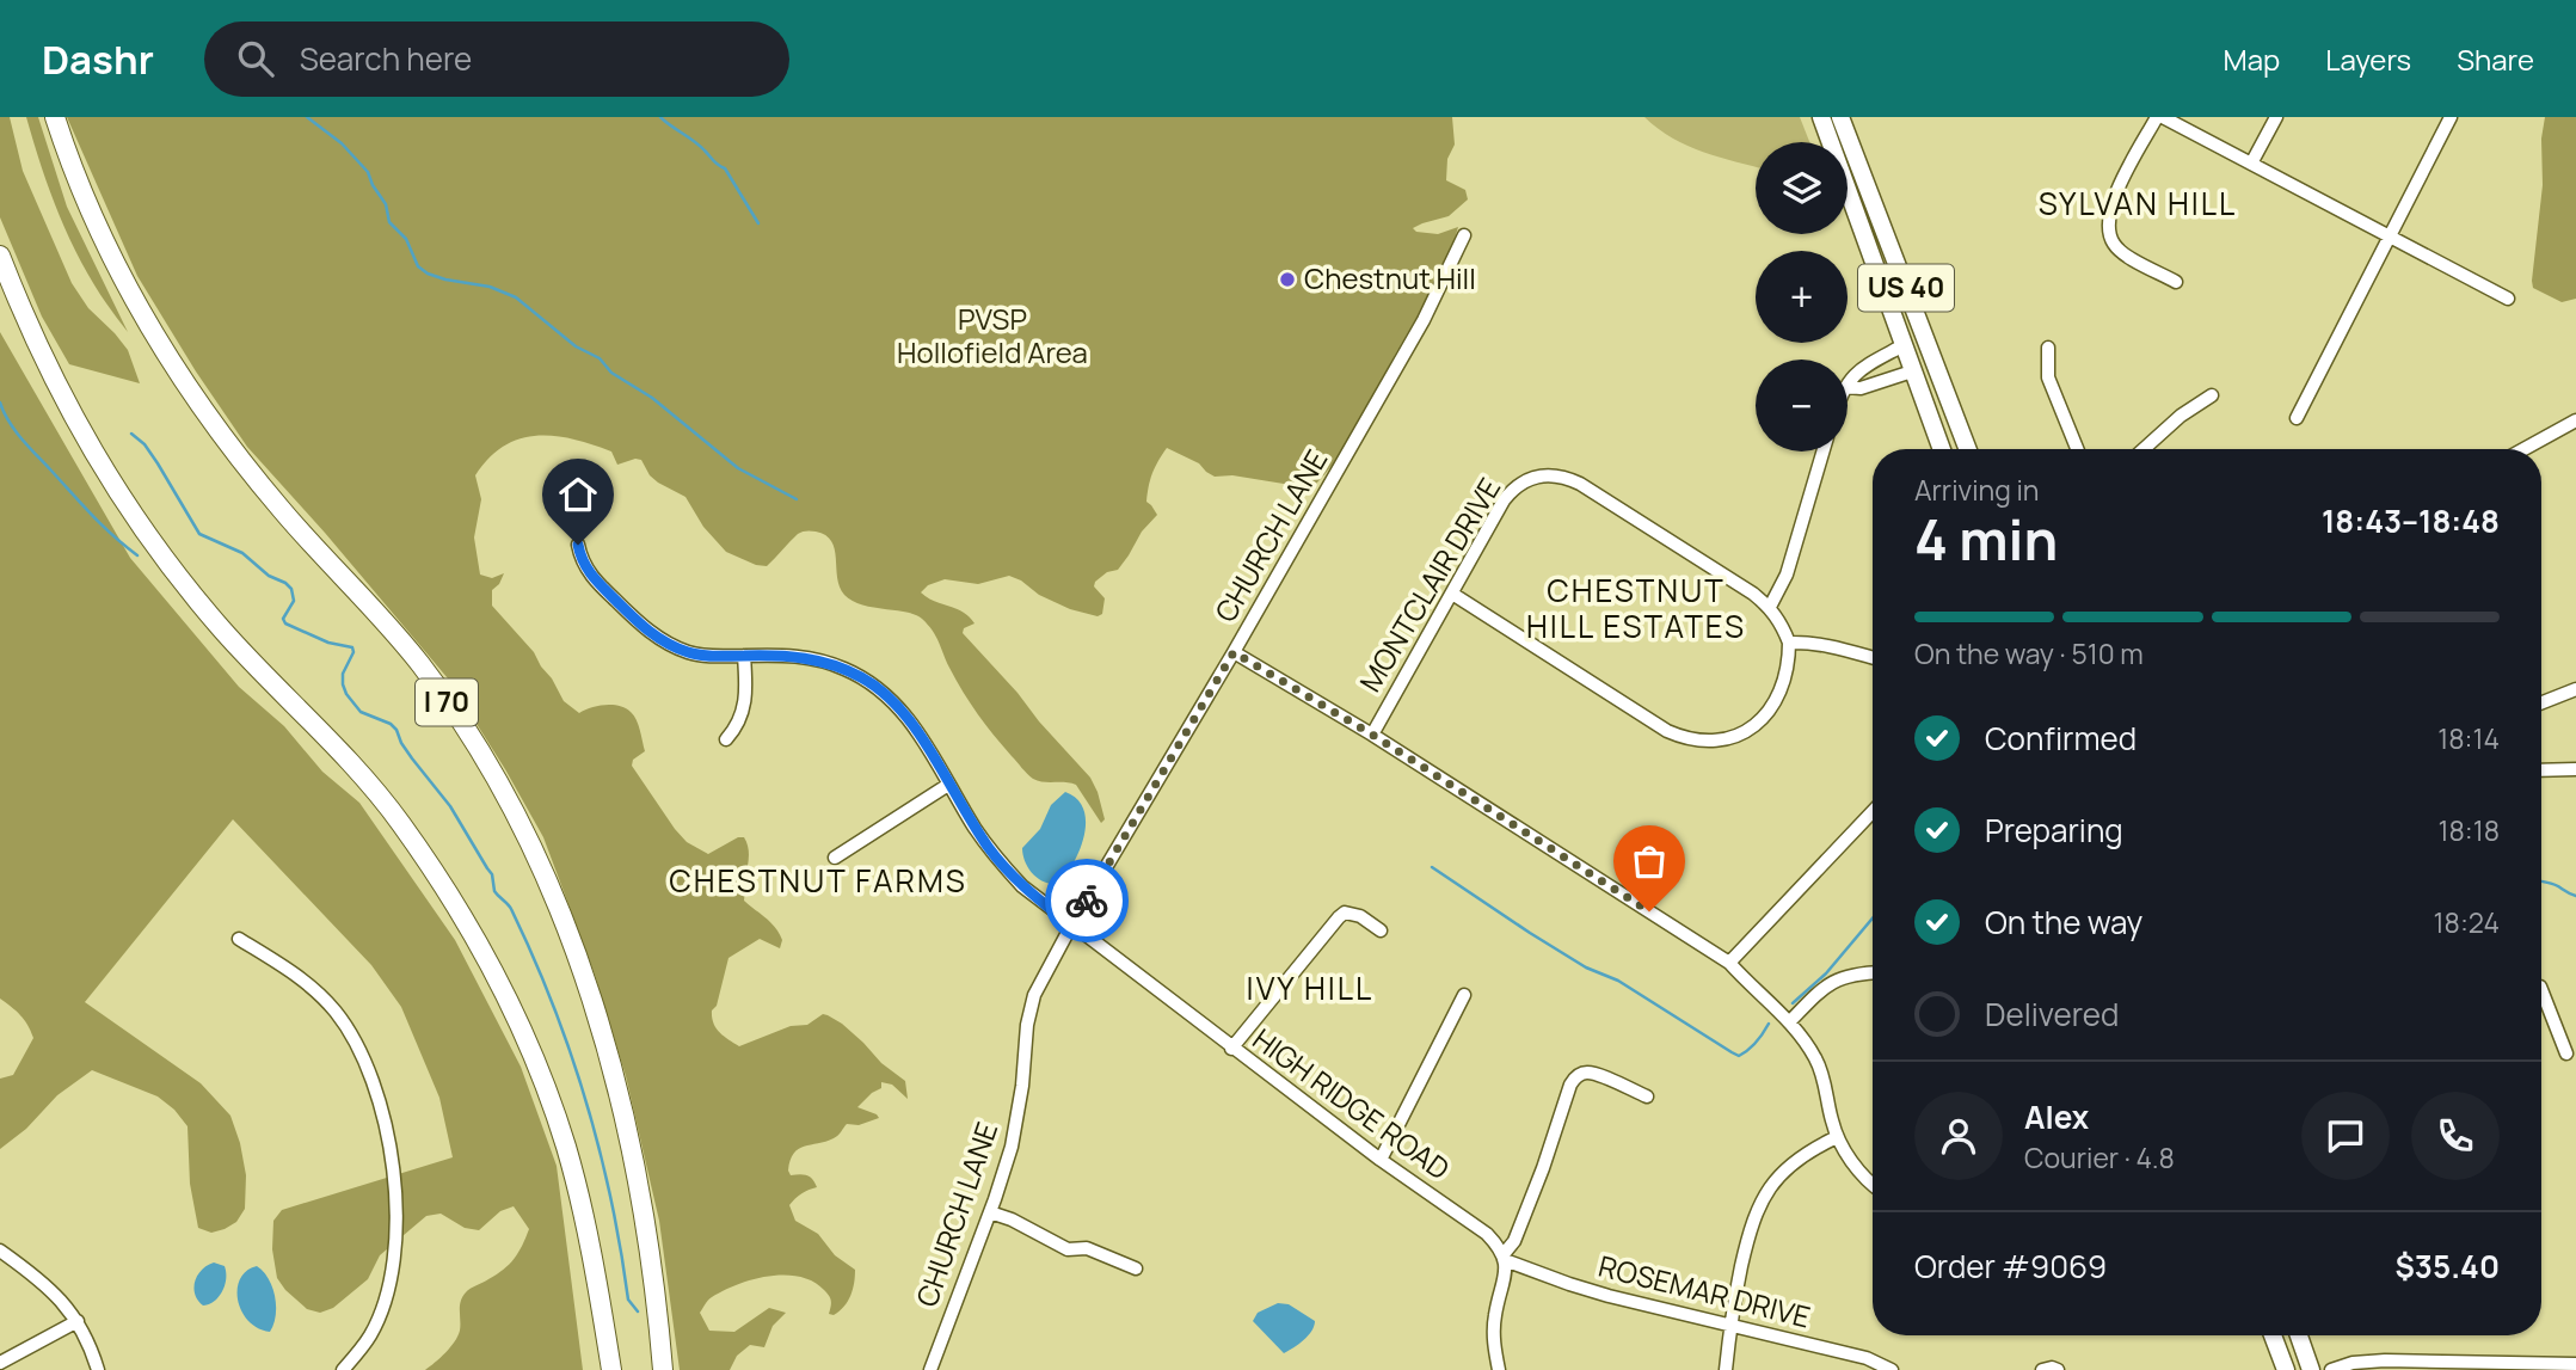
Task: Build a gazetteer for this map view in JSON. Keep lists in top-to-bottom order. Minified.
{"streets":{"highway":["I 70"],"main road":["US 40"],"street":["CHURCH LANE","MONTCLAIR DRIVE","HIGH RIDGE ROAD","ROSEMAR DRIVE"]},"crossings":[["CHURCH LANE","HIGH RIDGE ROAD"],["HIGH RIDGE ROAD","ROSEMAR DRIVE"]],"districts":["SYLVAN HILL","CHESTNUT HILL ESTATES","CHESTNUT FARMS","IVY HILL"],"parks":["PVSP Hollofield Area"],"places":["Chestnut Hill"],"page":{"header":"Dashr","search":"Search here","nav":["Map","Layers","Share"],"map_buttons":["+","−"],"heading":["4 min","Arriving in","18:43–18:48"],"panel":["Alex","Courier · 4.8","Order #9069","$35.40"],"bar":"On the way · 510 m","list":[["Confirmed","18:14"],["Preparing","18:18"],["On the way","18:24"],"Delivered"]}}
